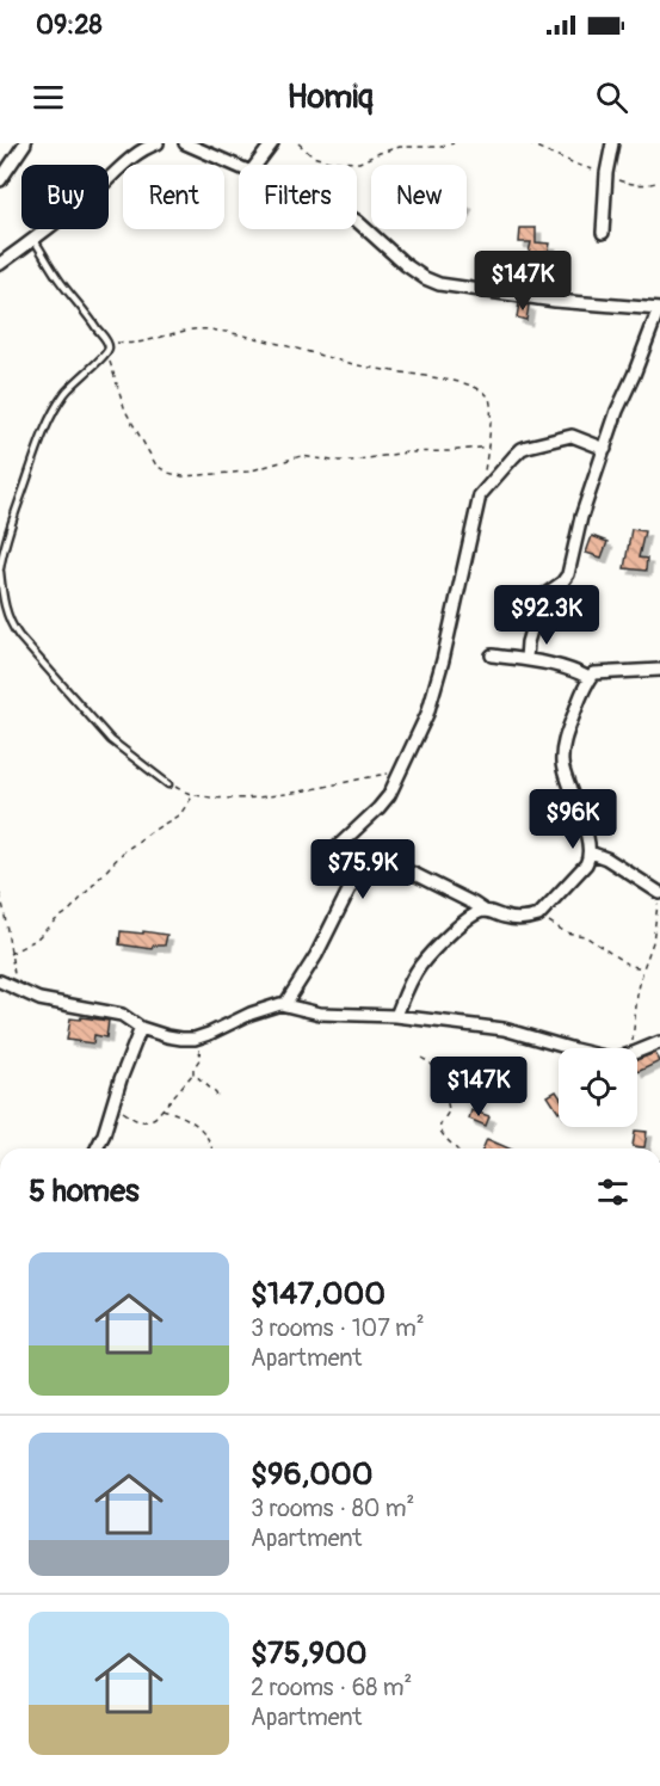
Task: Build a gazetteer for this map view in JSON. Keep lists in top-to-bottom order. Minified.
{"page":{"status":"09:28","header":"Homiq","chip":["Buy","Rent","Filters","New"],"price":["$147K","$92.3K","$96K","$75.9K","$147K"],"heading":"5 homes","list":[{"name":"$147,000","note":"3 rooms · 107 m² · Apartment"},{"name":"$96,000","note":"3 rooms · 80 m² · Apartment"},{"name":"$75,900","note":"2 rooms · 68 m² · Apartment"}]}}
